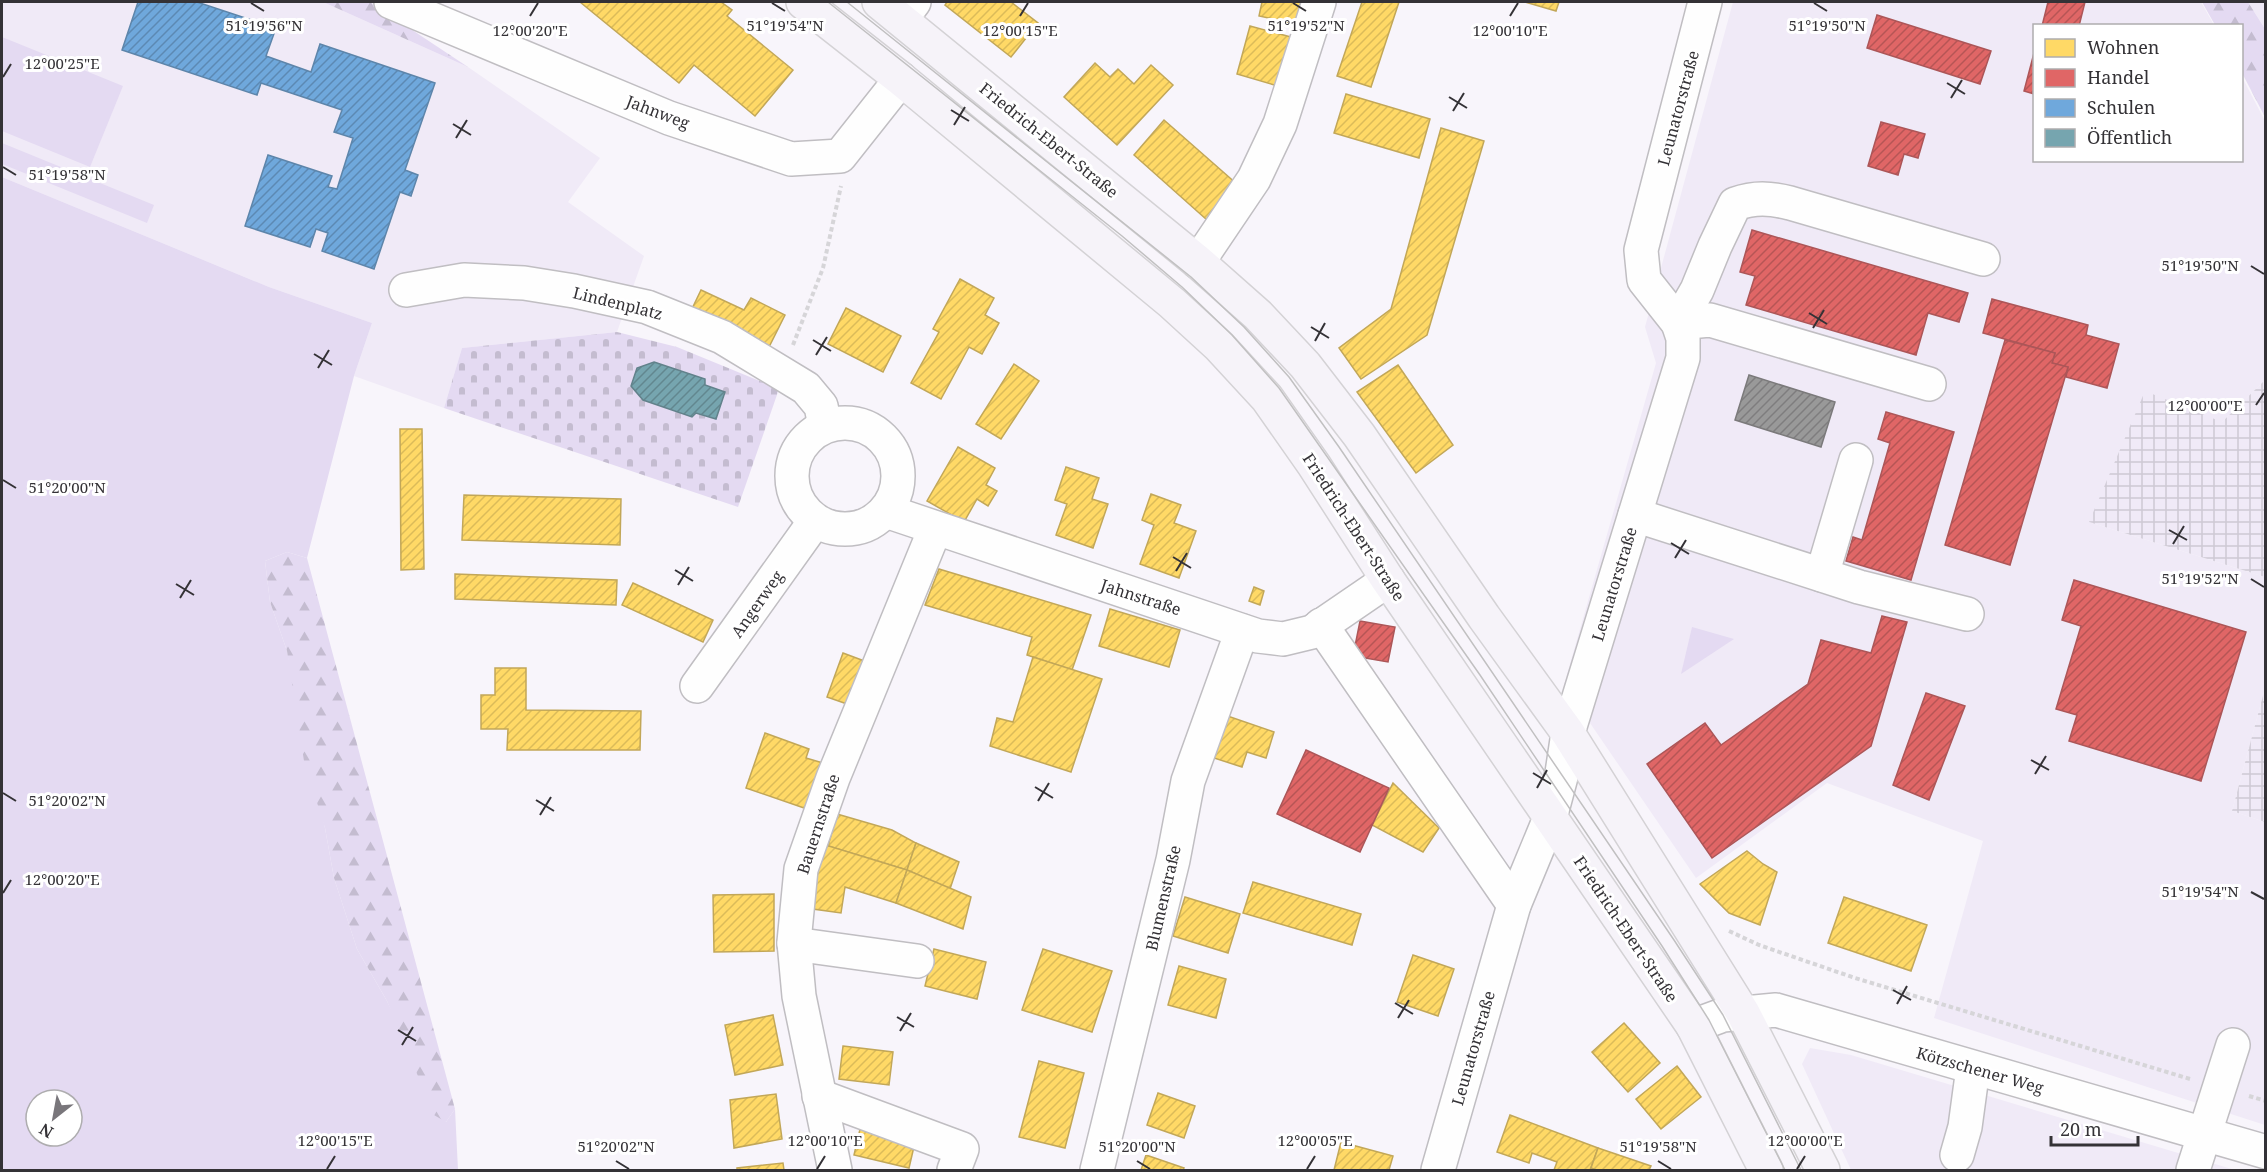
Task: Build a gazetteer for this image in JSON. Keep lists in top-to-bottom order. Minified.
{"streets":{"main road":["Friedrich-Ebert-Straße"],"street":["Leunatorstraße","Jahnweg","Lindenplatz","Jahnstraße","Angerweg","Bauernstraße","Blumenstraße","Kötzschener Weg"]},"crossings":[["Leunatorstraße","Friedrich-Ebert-Straße"],["Friedrich-Ebert-Straße","Jahnstraße"],["Friedrich-Ebert-Straße","Kötzschener Weg"],["Lindenplatz","Jahnstraße"],["Lindenplatz","Angerweg"],["Jahnstraße","Angerweg"],["Jahnstraße","Bauernstraße"],["Jahnstraße","Blumenstraße"]],"legend":["Wohnen","Handel","Schulen","Öffentlich"],"scale_bar":"20 m","north":"bottom left","coordinates":["51°19'50\"N","51°19'56\"N","51°19'54\"N","51°19'52\"N","12°00'20\"E","12°00'15\"E","12°00'10\"E","12°00'25\"E","51°19'58\"N","12°00'00\"E","51°20'00\"N","51°20'02\"N","12°00'05\"E"]}
